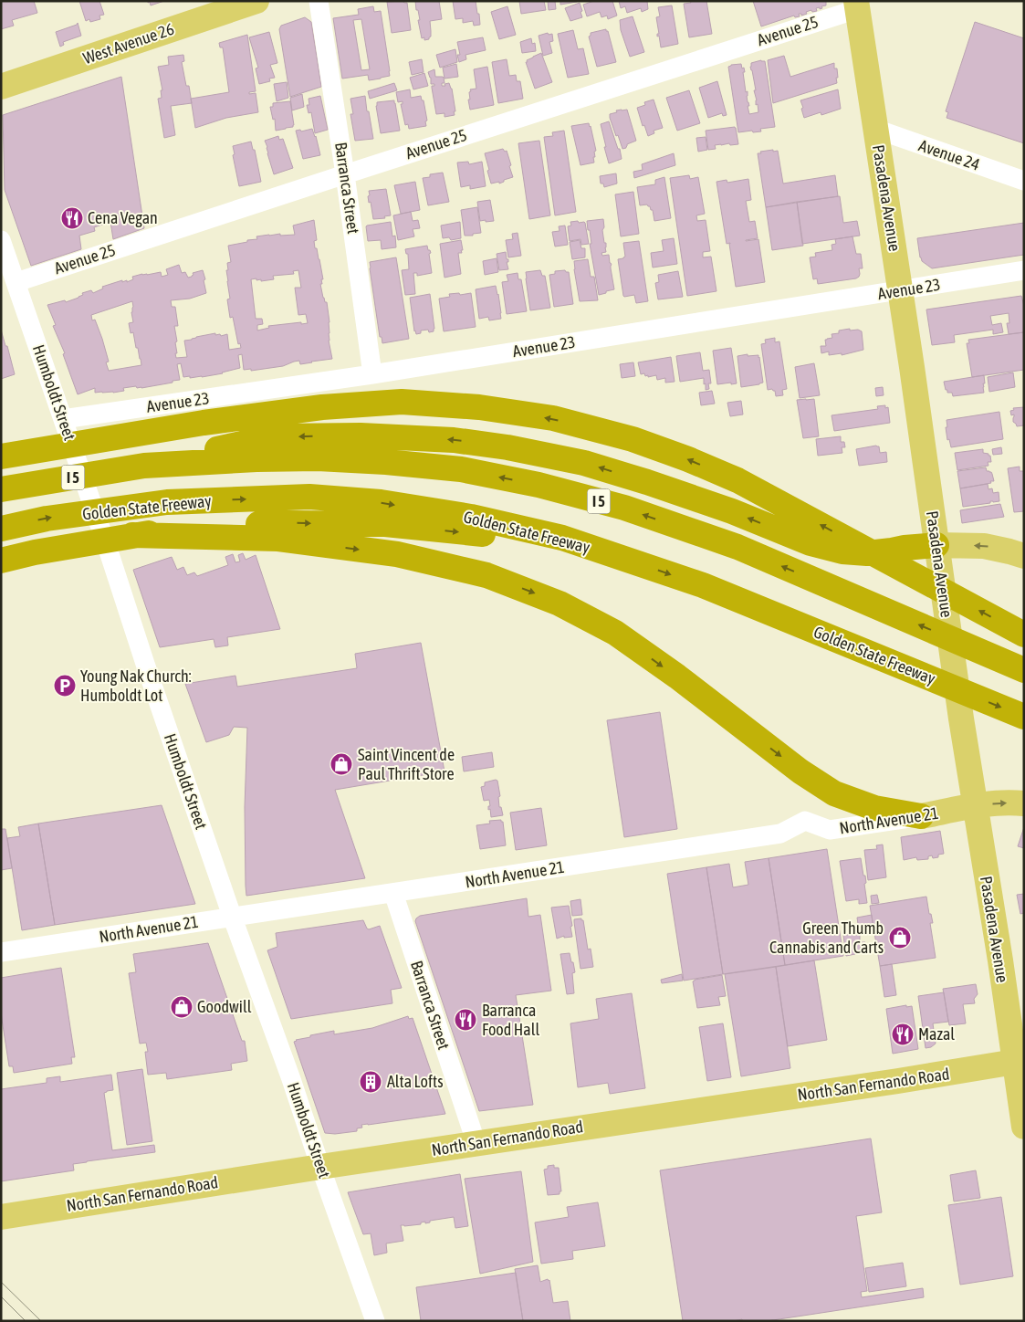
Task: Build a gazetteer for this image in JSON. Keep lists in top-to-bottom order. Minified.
{"streets":{"highway":["I 5","Golden State Freeway"],"main road":["West Avenue 26","Pasadena Avenue","North Avenue 21","North San Fernando Road"],"street":["Avenue 25","Avenue 24","Barranca Street","Avenue 23","Humboldt Street"]},"crossings":[["Avenue 25","Barranca Street"],["Avenue 25","Pasadena Avenue"],["Avenue 25","Humboldt Street"],["Avenue 24","Pasadena Avenue"],["Barranca Street","Avenue 23"],["Barranca Street","North Avenue 21"],["Barranca Street","North San Fernando Road"],["Pasadena Avenue","Avenue 23"],["Pasadena Avenue","North Avenue 21"],["Pasadena Avenue","North San Fernando Road"],["Avenue 23","Humboldt Street"],["Humboldt Street","North Avenue 21"],["Humboldt Street","North San Fernando Road"]],"places":{"restaurant":["Cena Vegan","Barranca Food Hall","Mazal"],"parking":["Young Nak Church: Humboldt Lot"],"shop":["Saint Vincent de Paul Thrift Store","Green Thumb Cannabis and Carts","Goodwill"],"building":["Alta Lofts"]}}
